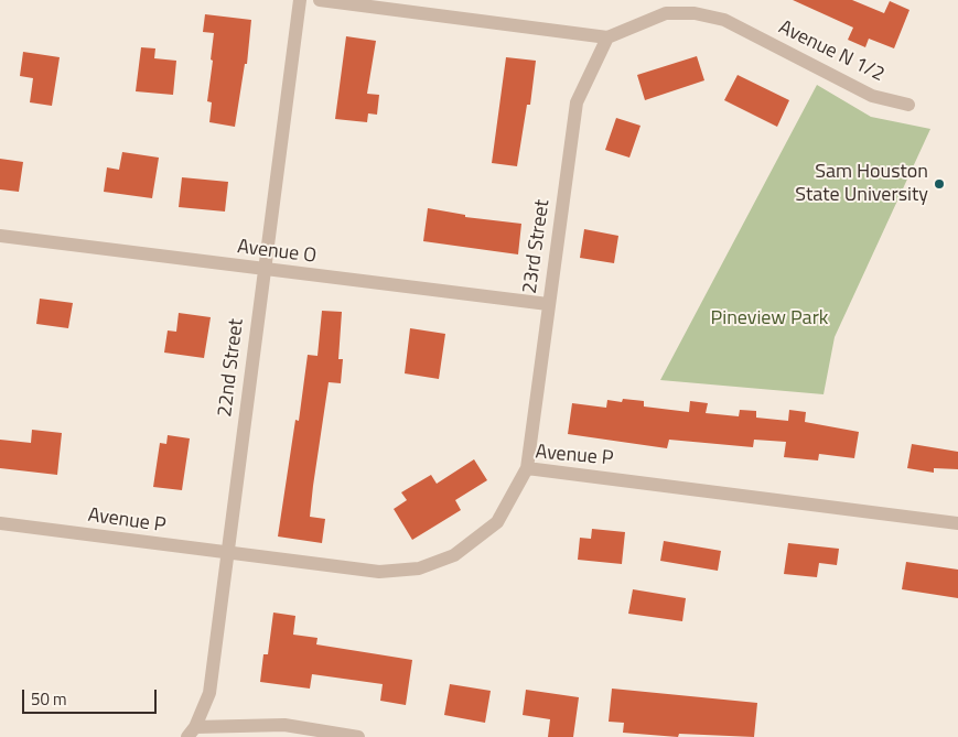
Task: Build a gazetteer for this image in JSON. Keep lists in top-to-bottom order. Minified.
{"streets":{"street":["Avenue N 1/2","23rd Street","Avenue O","22nd Street","Avenue P"]},"crossings":[["Avenue N 1/2","23rd Street"],["23rd Street","Avenue O"],["23rd Street","Avenue P"],["Avenue O","22nd Street"],["22nd Street","Avenue P"]],"parks":["Pineview Park"],"places":["Sam Houston State University"],"scale_bar":"50 m"}
